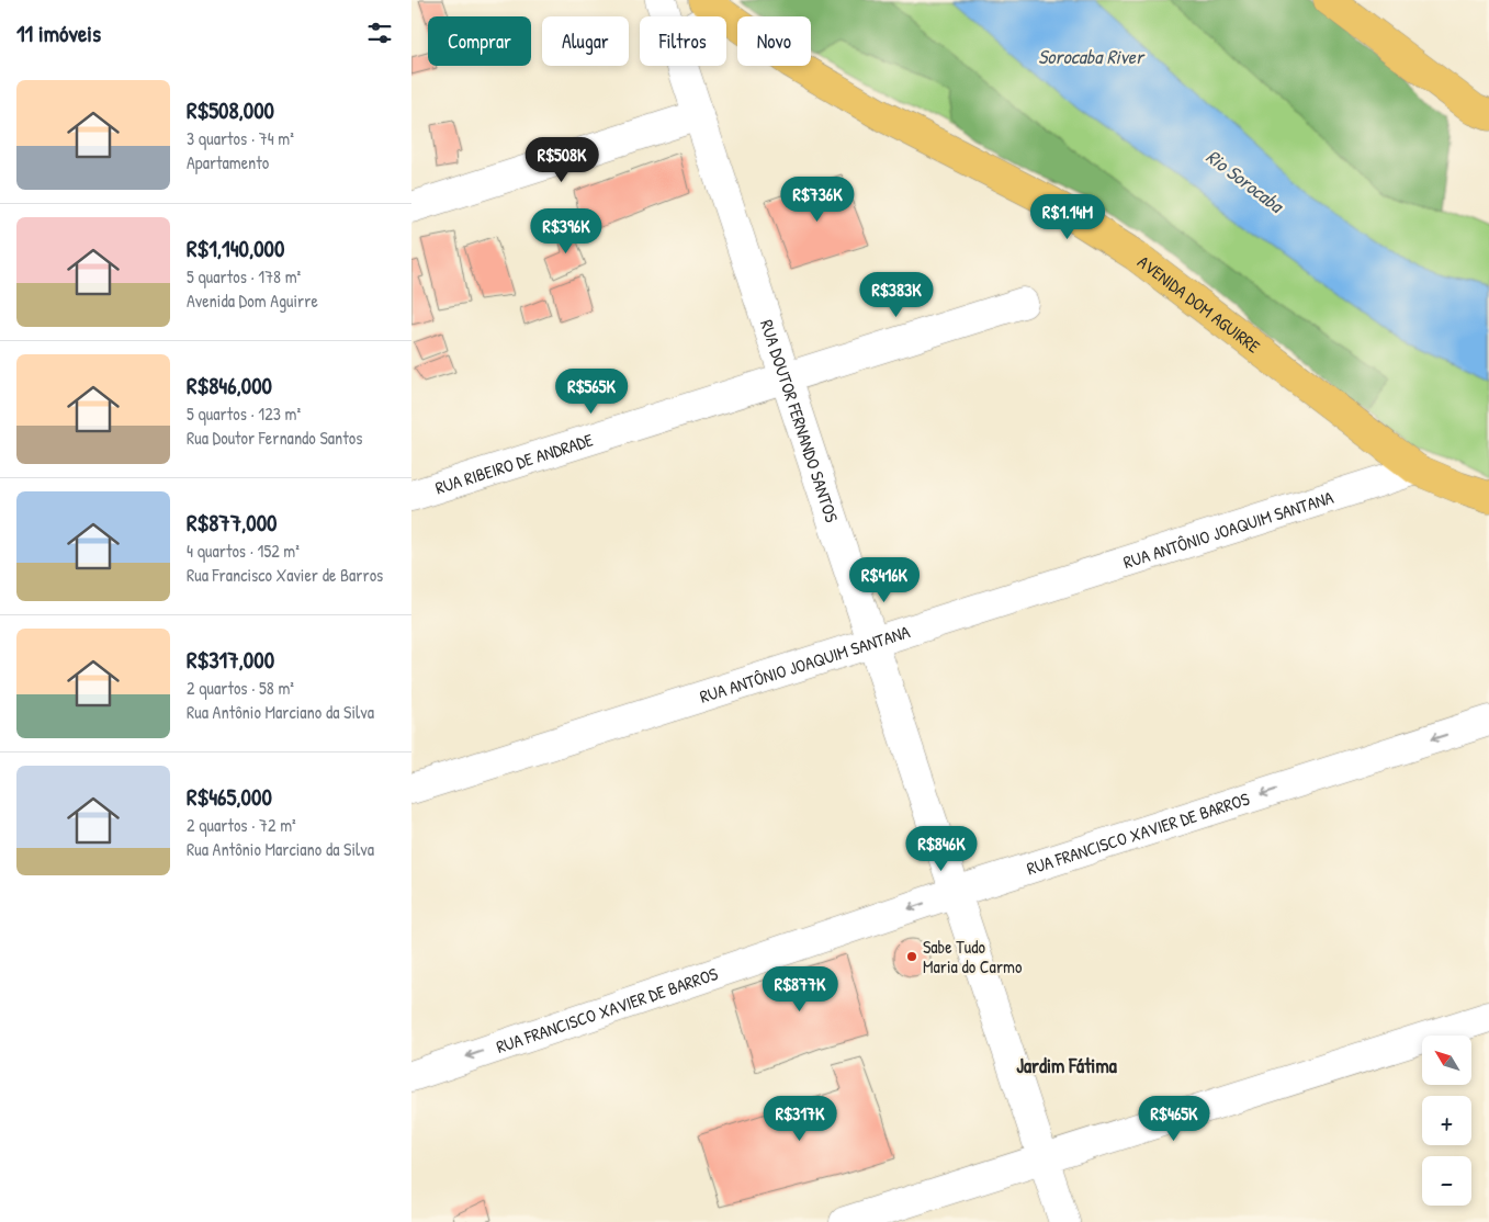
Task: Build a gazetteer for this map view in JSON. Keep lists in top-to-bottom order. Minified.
{"streets":{"main road":["AVENIDA DOM AGUIRRE"],"street":["RUA DOUTOR FERNANDO SANTOS","RUA RIBEIRO DE ANDRADE","RUA ANTÔNIO JOAQUIM SANTANA","RUA FRANCISCO XAVIER DE BARROS"]},"crossings":[["AVENIDA DOM AGUIRRE","RUA ANTÔNIO JOAQUIM SANTANA"],["RUA DOUTOR FERNANDO SANTOS","RUA RIBEIRO DE ANDRADE"],["RUA DOUTOR FERNANDO SANTOS","RUA ANTÔNIO JOAQUIM SANTANA"],["RUA DOUTOR FERNANDO SANTOS","RUA FRANCISCO XAVIER DE BARROS"]],"one_way":["RUA FRANCISCO XAVIER DE BARROS"],"districts":["Jardim Fátima"],"water":["Sorocaba River","Rio Sorocaba"],"places":["Sabe Tudo Maria do Carmo"],"north":"top left","page":{"heading":"11 imóveis","chip":["Comprar","Alugar","Filtros","Novo"],"list":[{"name":"R$508,000","note":"3 quartos · 74 m² · Apartamento"},{"name":"R$1,140,000","note":"5 quartos · 178 m² · Avenida Dom Aguirre"},{"name":"R$846,000","note":"5 quartos · 123 m² · Rua Doutor Fernando Santos"},{"name":"R$877,000","note":"4 quartos · 152 m² · Rua Francisco Xavier de Barros"},{"name":"R$317,000","note":"2 quartos · 58 m² · Rua Antônio Marciano da Silva"},{"name":"R$465,000","note":"2 quartos · 72 m² · Rua Antônio Marciano da Silva"}],"price":["R$508K","R$736K","R$1.14M","R$396K","R$383K","R$565K","R$416K","R$846K","R$877K","R$317K","R$465K"],"map_buttons":["+","−"]}}
